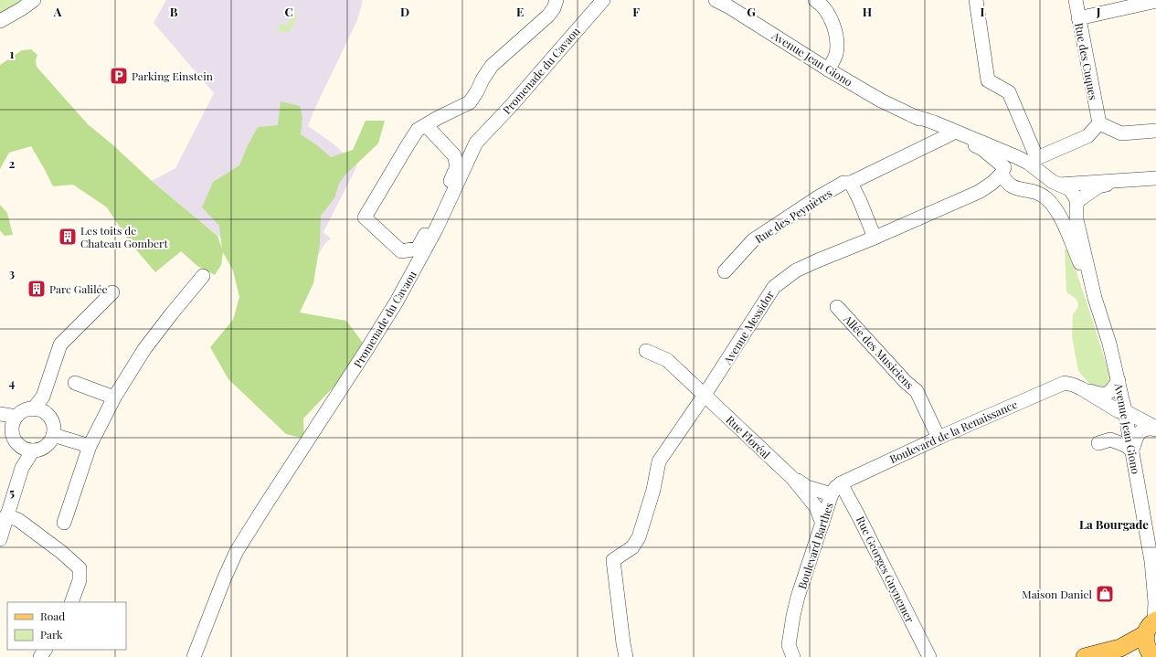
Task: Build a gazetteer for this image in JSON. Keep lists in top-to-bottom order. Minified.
{"streets":{"street":["Avenue Jean Giono","Rue des Cuques","Promenade du Cavaou","Rue des Peynières","Avenue Messidor","Allée des Musiciens","Boulevard de la Renaissance","Rue Floréal","Boulevard Barthes","Rue Georges Guynemer"]},"crossings":[["Avenue Jean Giono","Rue des Peynières"],["Avenue Jean Giono","Avenue Messidor"],["Avenue Messidor","Rue Floréal"],["Allée des Musiciens","Boulevard de la Renaissance"],["Boulevard de la Renaissance","Rue Floréal"],["Boulevard de la Renaissance","Boulevard Barthes"],["Boulevard de la Renaissance","Rue Georges Guynemer"],["Rue Floréal","Boulevard Barthes"]],"districts":["La Bourgade"],"places":{"parking":["Parking Einstein"],"building":["Les toits de Chateau Gombert","Parc Galilée"],"shop":["Maison Daniel"]},"legend":["Road","Park"],"grid":{"columns":["A","B","C","D","E","F","G","H","I","J"],"rows":["1","2","3","4","5"]}}
